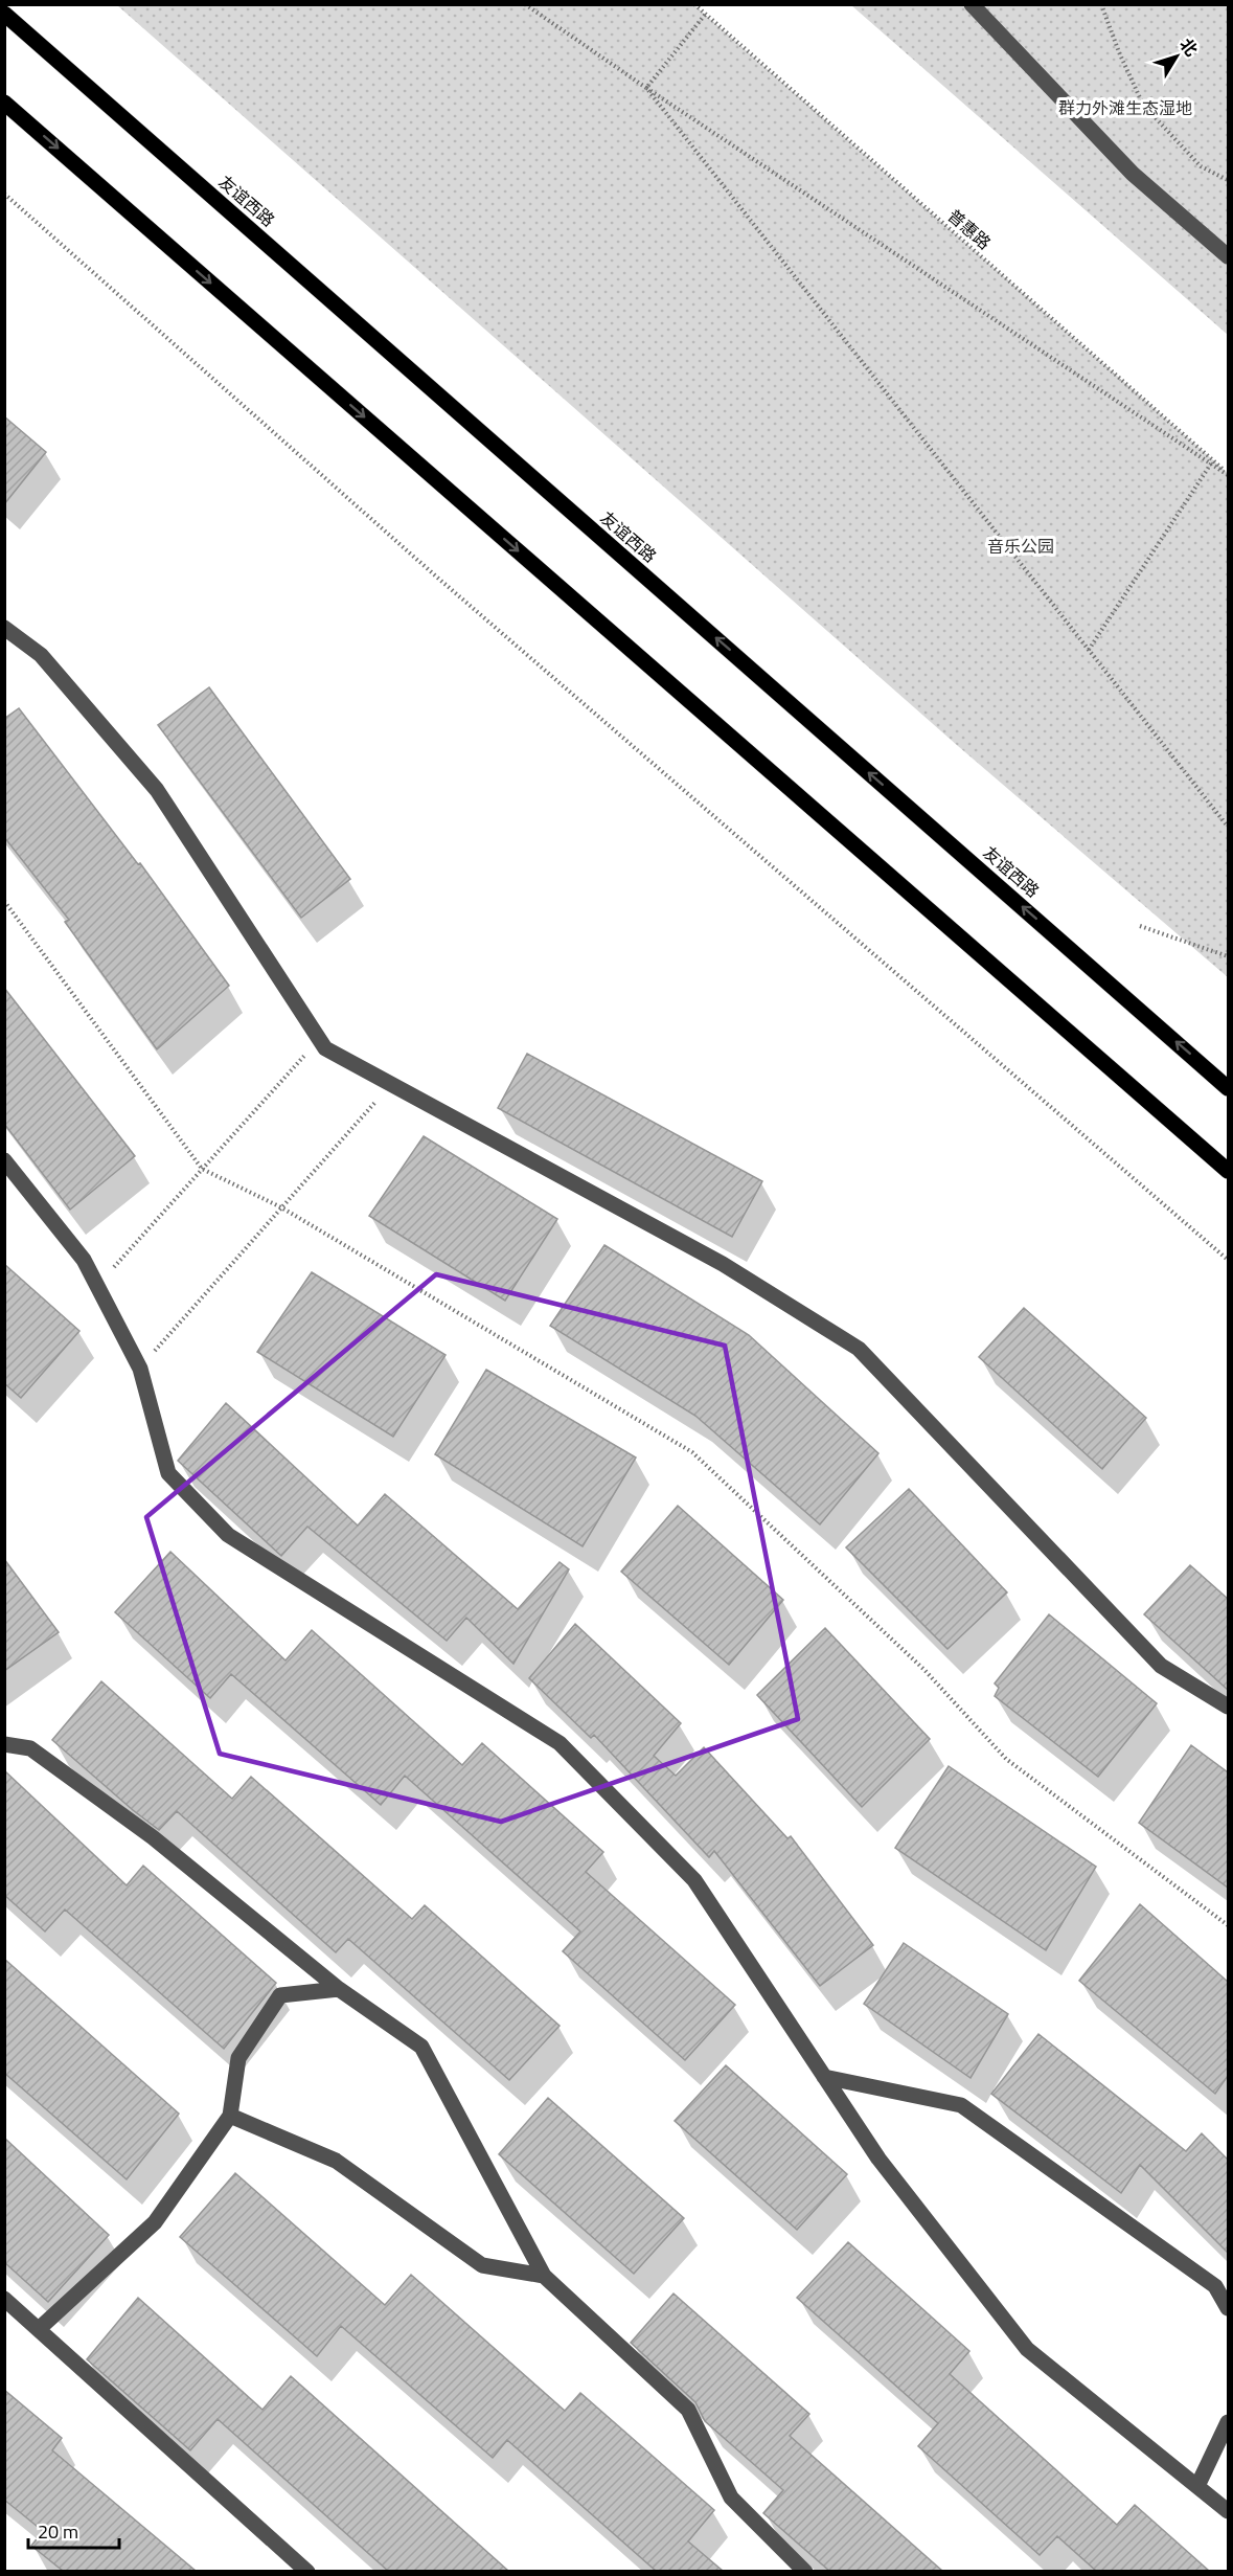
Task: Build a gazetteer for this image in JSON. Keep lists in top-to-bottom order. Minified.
{"streets":{"main road":["友谊西路"],"path":["普惠路"]},"parks":["群力外滩生态湿地","音乐公园"],"scale_bar":"20 m","north":"top right"}
